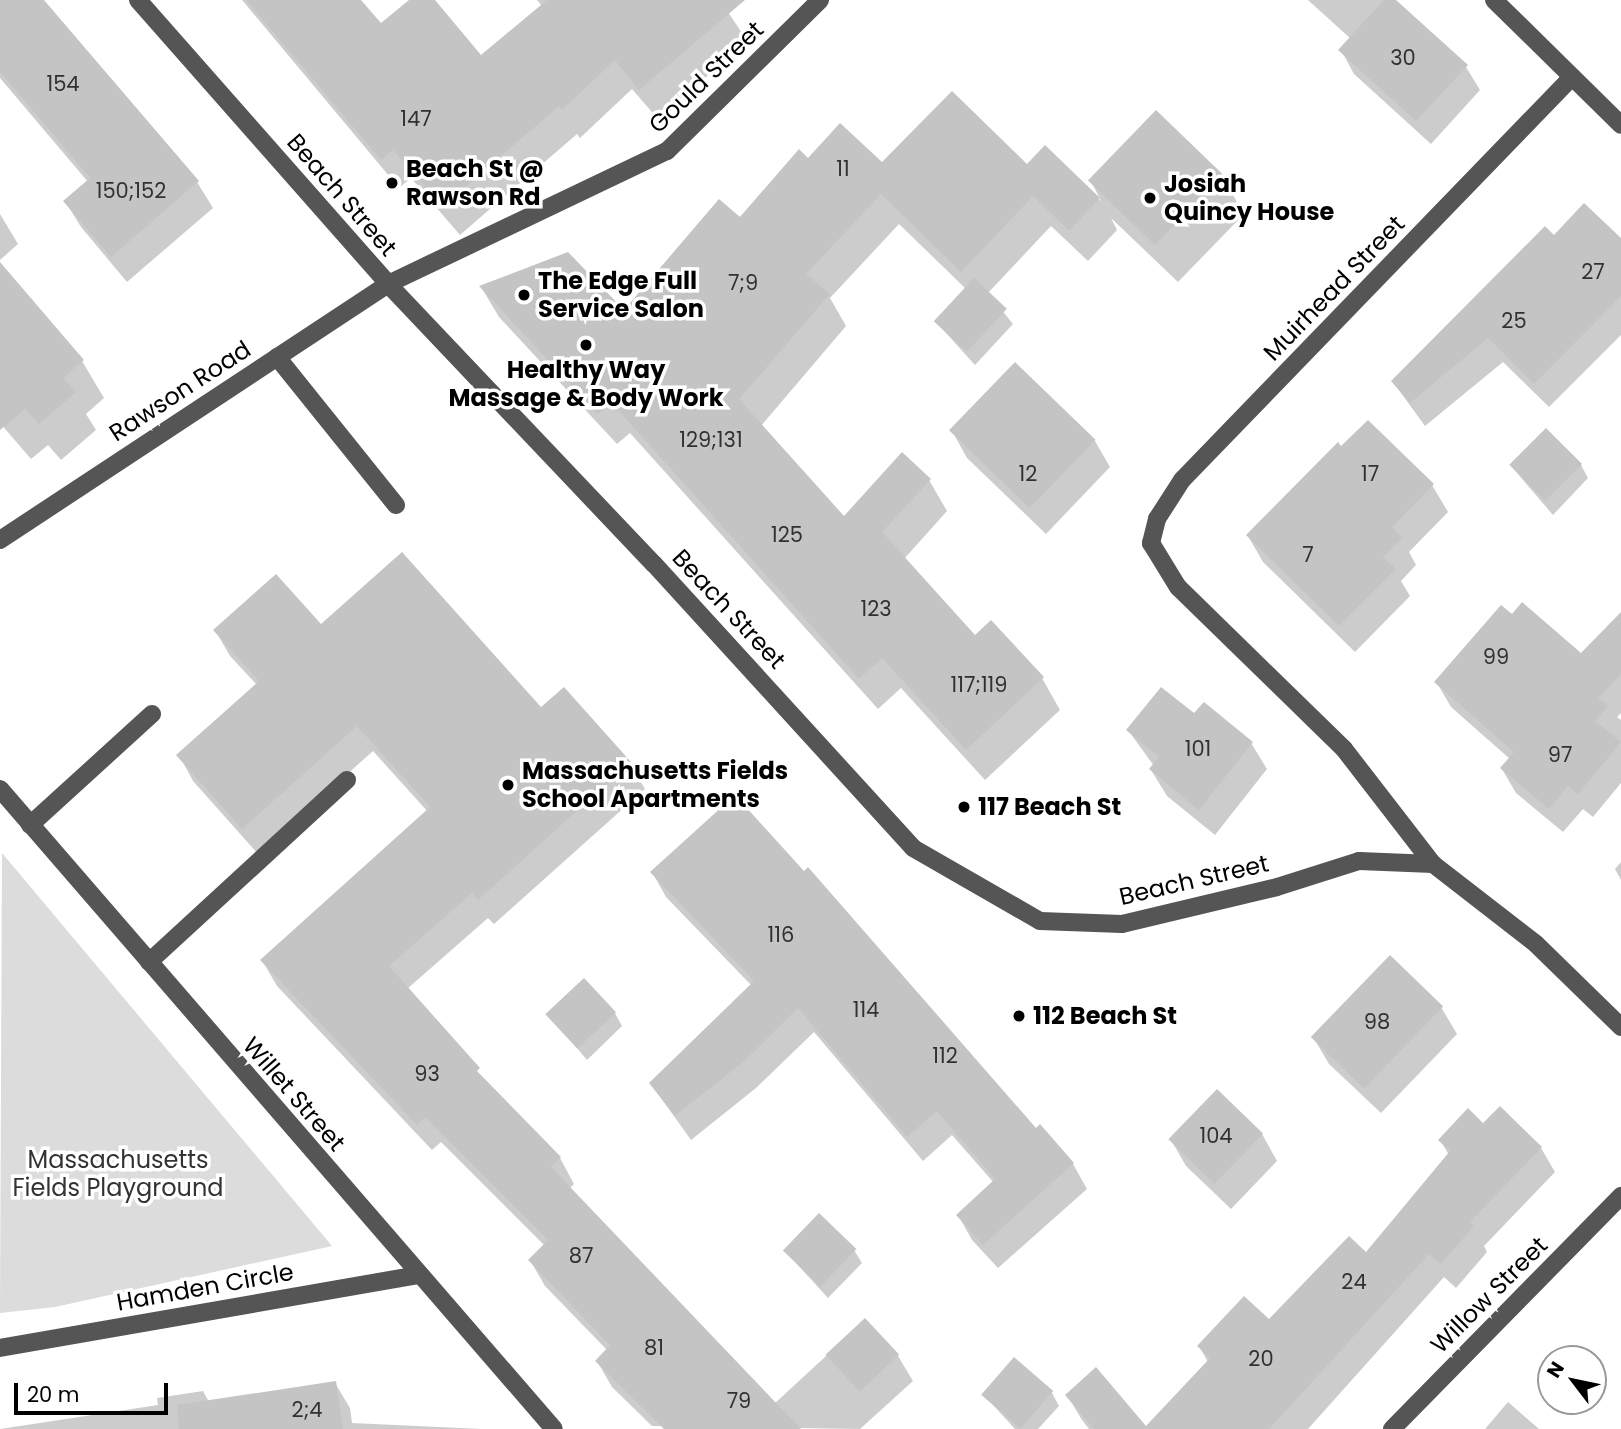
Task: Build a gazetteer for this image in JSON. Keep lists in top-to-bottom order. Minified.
{"streets":{"street":["Gould Street","Beach Street","Muirhead Street","Rawson Road","Willet Street","Hamden Circle","Willow Street"]},"crossings":[["Gould Street","Beach Street"],["Gould Street","Rawson Road"],["Beach Street","Muirhead Street"],["Beach Street","Rawson Road"],["Willet Street","Hamden Circle"]],"parks":["Massachusetts Fields Playground"],"places":["Beach St @ Rawson Rd","Josiah Quincy House","The Edge Full Service Salon","Healthy Way Massage & Body Work","Massachusetts Fields School Apartments","117 Beach St","112 Beach St"],"house_numbers":["30","154","147","11","150;152","27","7;9","25","129;131","12","17","125","7","123","99","117;119","101","97","116","114","98","112","93","104","87","24","81","20","79","2;4"],"scale_bar":"20 m","north":"top left"}
